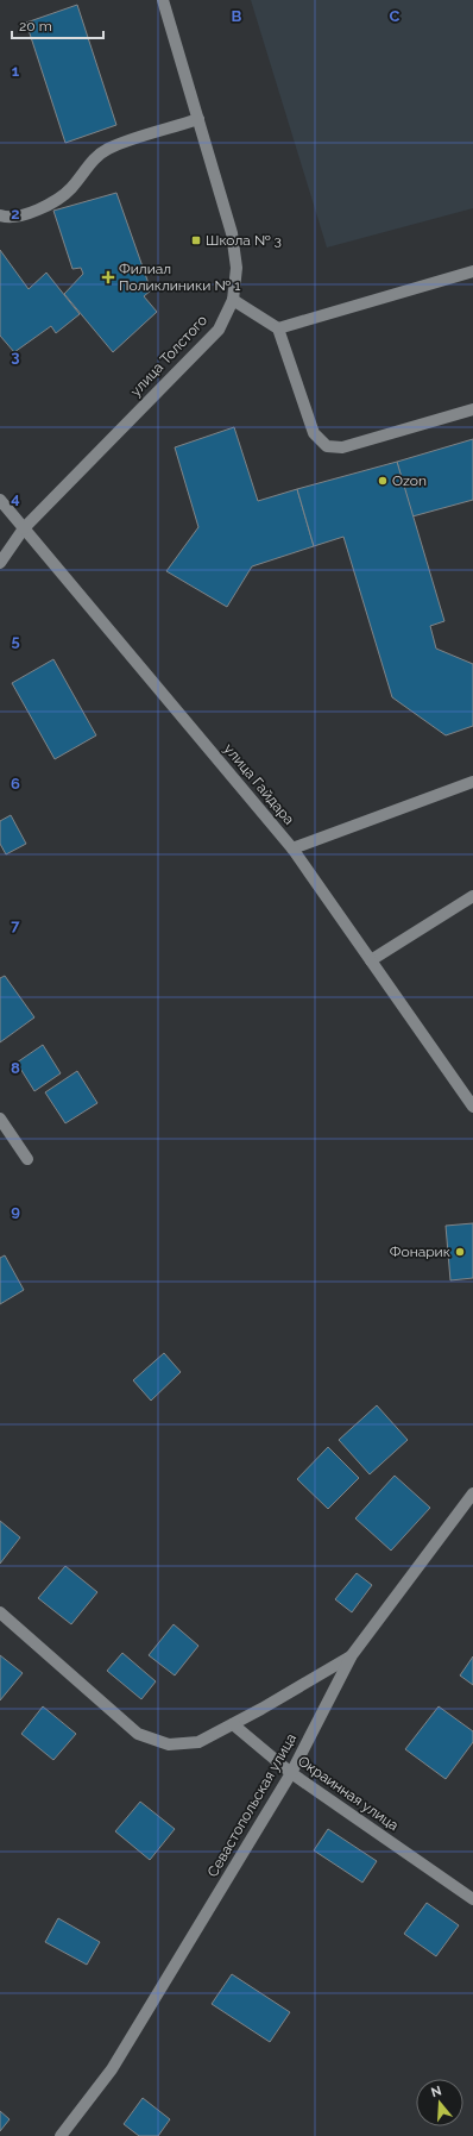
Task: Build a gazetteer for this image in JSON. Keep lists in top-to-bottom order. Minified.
{"streets":{"street":["улица Толстого","улица Гайдара","Окраинная улица","Севастопольская улица"]},"crossings":[["улица Толстого","улица Гайдара"],["Окраинная улица","Севастопольская улица"]],"places":{"transit":["Школа № 3"],"health":["Филиал Поликлиники № 1"],"other":["Ozon","Фонарик"]},"scale_bar":"20 m","north":"top","grid":{"columns":["B","C"],"rows":["1","2","3","4","5","6","7","8","9"]}}
